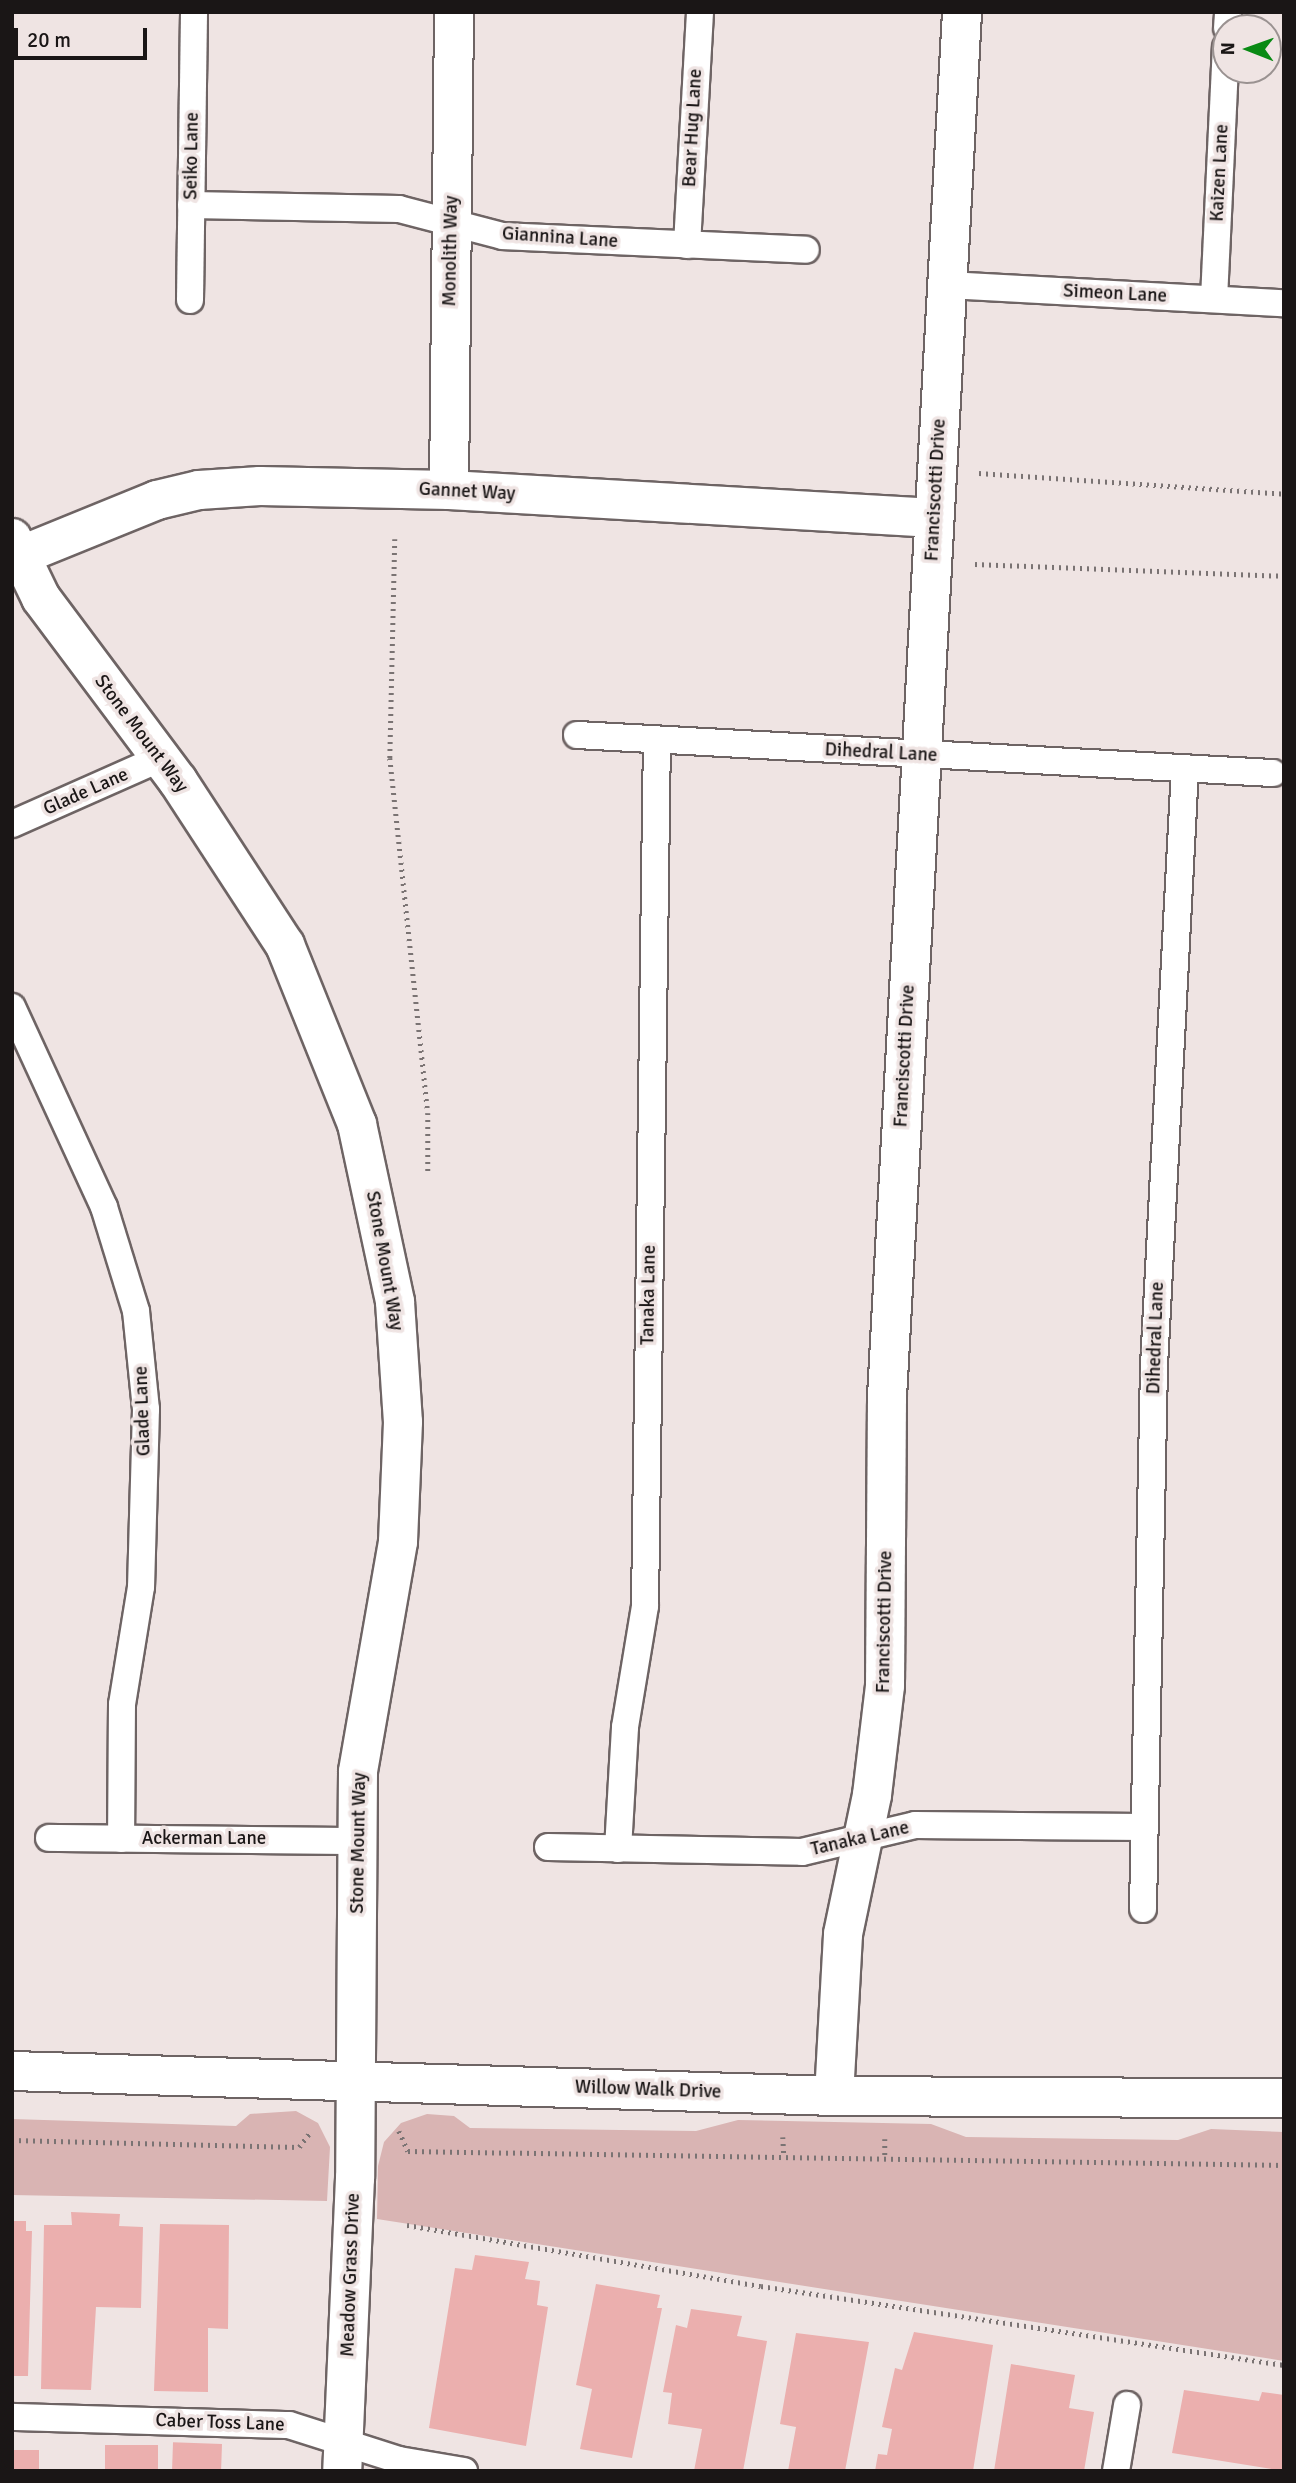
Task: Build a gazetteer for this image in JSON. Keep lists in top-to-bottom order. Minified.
{"streets":{"street":["Monolith Way","Franciscotti Drive","Gannet Way","Stone Mount Way","Willow Walk Drive","Meadow Grass Drive"],"lane":["Bear Hug Lane","Seiko Lane","Kaizen Lane","Giannina Lane","Simeon Lane","Dihedral Lane","Glade Lane","Tanaka Lane","Ackerman Lane","Caber Toss Lane"]},"crossings":[["Bear Hug Lane","Giannina Lane"],["Seiko Lane","Giannina Lane"],["Kaizen Lane","Simeon Lane"],["Giannina Lane","Monolith Way"],["Monolith Way","Gannet Way"],["Simeon Lane","Franciscotti Drive"],["Franciscotti Drive","Gannet Way"],["Franciscotti Drive","Dihedral Lane"],["Franciscotti Drive","Tanaka Lane"],["Franciscotti Drive","Willow Walk Drive"],["Gannet Way","Stone Mount Way"],["Stone Mount Way","Glade Lane"],["Stone Mount Way","Ackerman Lane"],["Stone Mount Way","Willow Walk Drive"],["Stone Mount Way","Meadow Grass Drive"],["Dihedral Lane","Tanaka Lane"],["Glade Lane","Ackerman Lane"],["Willow Walk Drive","Meadow Grass Drive"],["Meadow Grass Drive","Caber Toss Lane"]],"scale_bar":"20 m","north":"left"}
